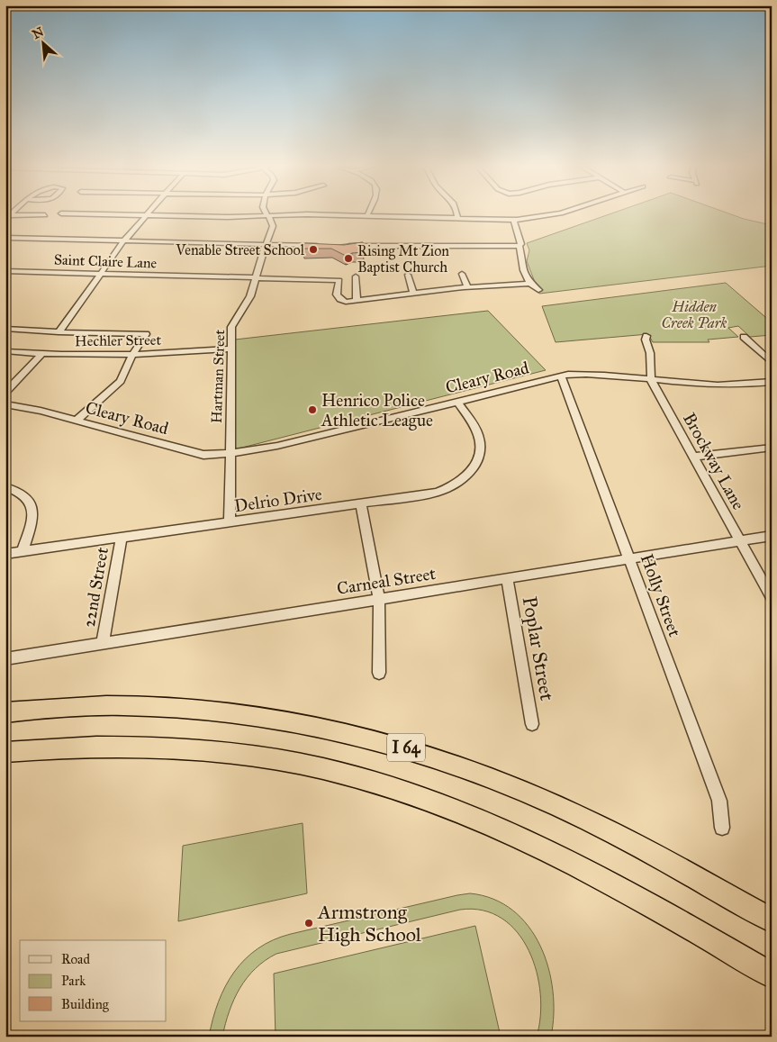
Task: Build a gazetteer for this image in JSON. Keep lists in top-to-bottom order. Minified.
{"streets":{"highway":["I 64"],"street":["Saint Claire Lane","Hechler Street","Hartman Street","Cleary Road","Brockway Lane","Delrio Drive","Carneal Street","22nd Street","Holly Street","Poplar Street"]},"crossings":[["Saint Claire Lane","Hartman Street"],["Hechler Street","Hartman Street"],["Hartman Street","Cleary Road"],["Hartman Street","Delrio Drive"],["Cleary Road","Brockway Lane"],["Cleary Road","Delrio Drive"],["Cleary Road","Holly Street"],["Brockway Lane","Carneal Street"],["Delrio Drive","22nd Street"],["Carneal Street","22nd Street"],["Carneal Street","Holly Street"],["Carneal Street","Poplar Street"]],"parks":["Hidden Creek Park"],"places":["Venable Street School","Rising Mt Zion Baptist Church","Henrico Police Athletic League","Armstrong High School"],"legend":["Road","Park","Building"],"north":"top left"}
